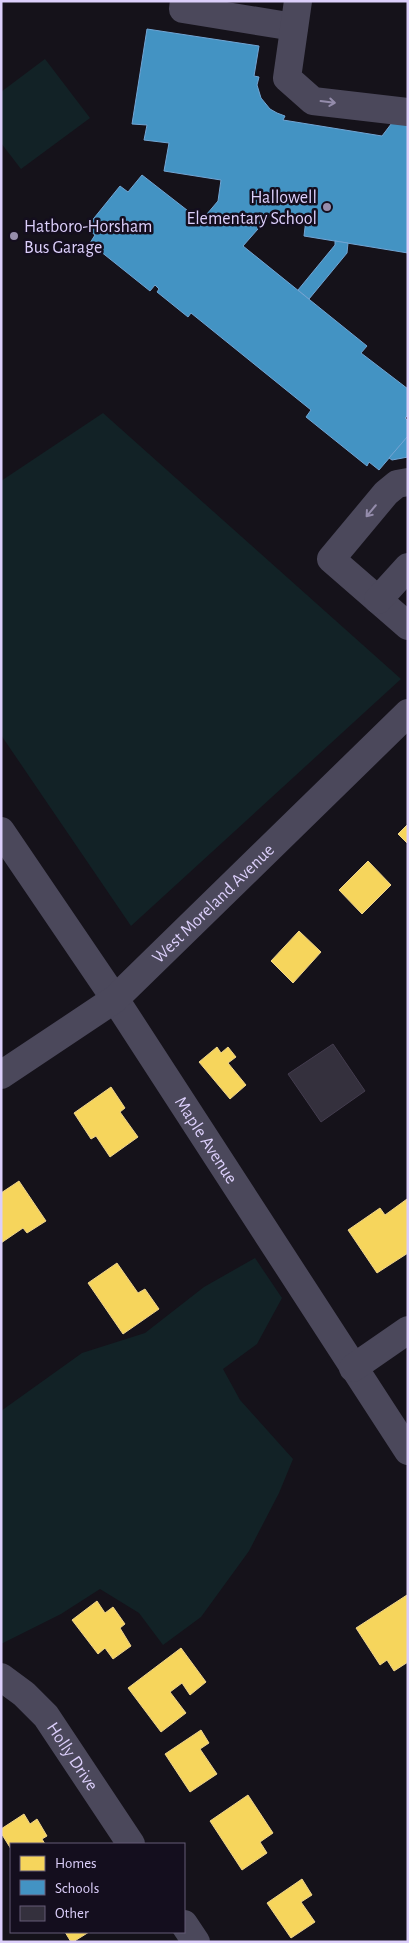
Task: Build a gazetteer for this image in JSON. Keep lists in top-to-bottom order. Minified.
{"streets":{"street":["West Moreland Avenue","Maple Avenue","Holly Drive"]},"crossings":[["West Moreland Avenue","Maple Avenue"]],"places":["Hallowell Elementary School","Hatboro-Horsham Bus Garage"],"legend":["Homes","Schools","Other"]}
